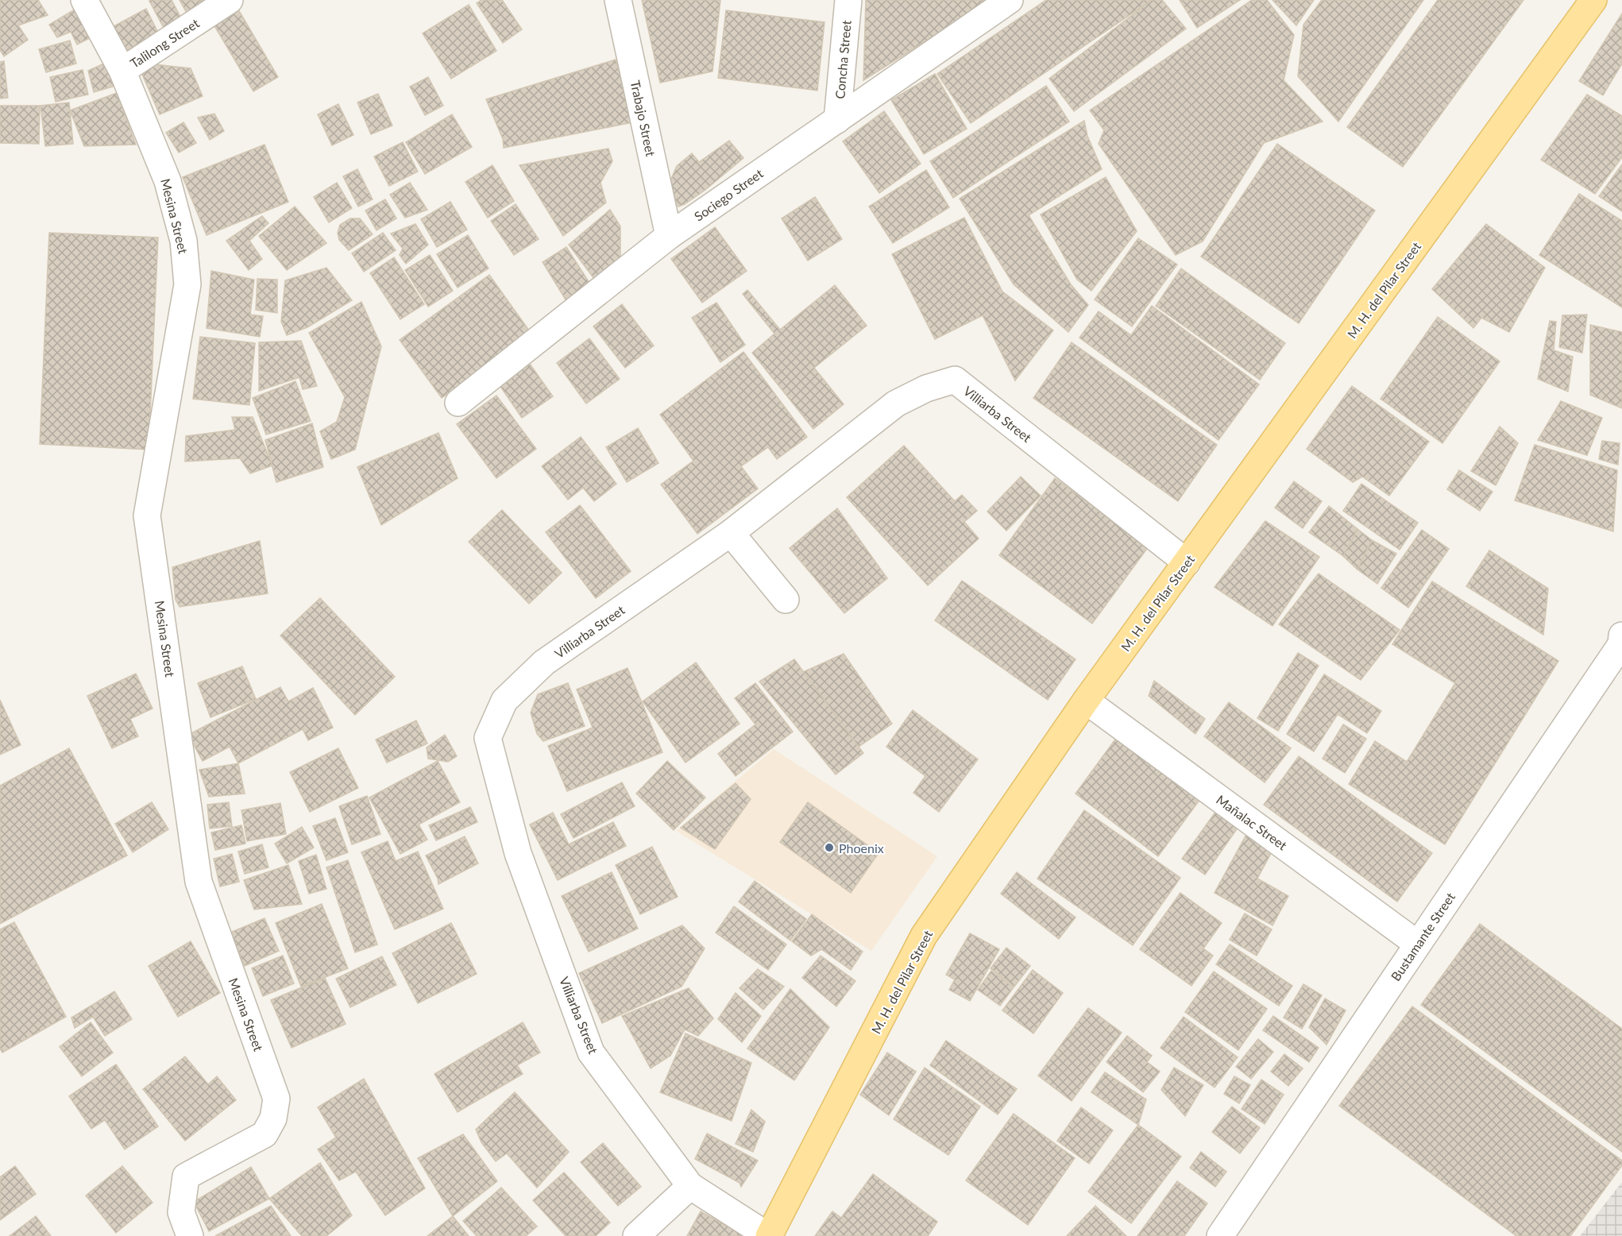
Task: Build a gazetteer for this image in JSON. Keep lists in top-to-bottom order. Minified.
{"streets":{"main road":["M. H. del Pilar Street"],"street":["Talilong Street","Concha Street","Trabajo Street","Sociego Street","Mesina Street","Villiarba Street","Mañalac Street","Bustamante Street"]},"crossings":[["Talilong Street","Mesina Street"],["Concha Street","Sociego Street"],["Trabajo Street","Sociego Street"],["M. H. del Pilar Street","Villiarba Street"],["M. H. del Pilar Street","Mañalac Street"],["Mañalac Street","Bustamante Street"]],"places":["Phoenix"]}
